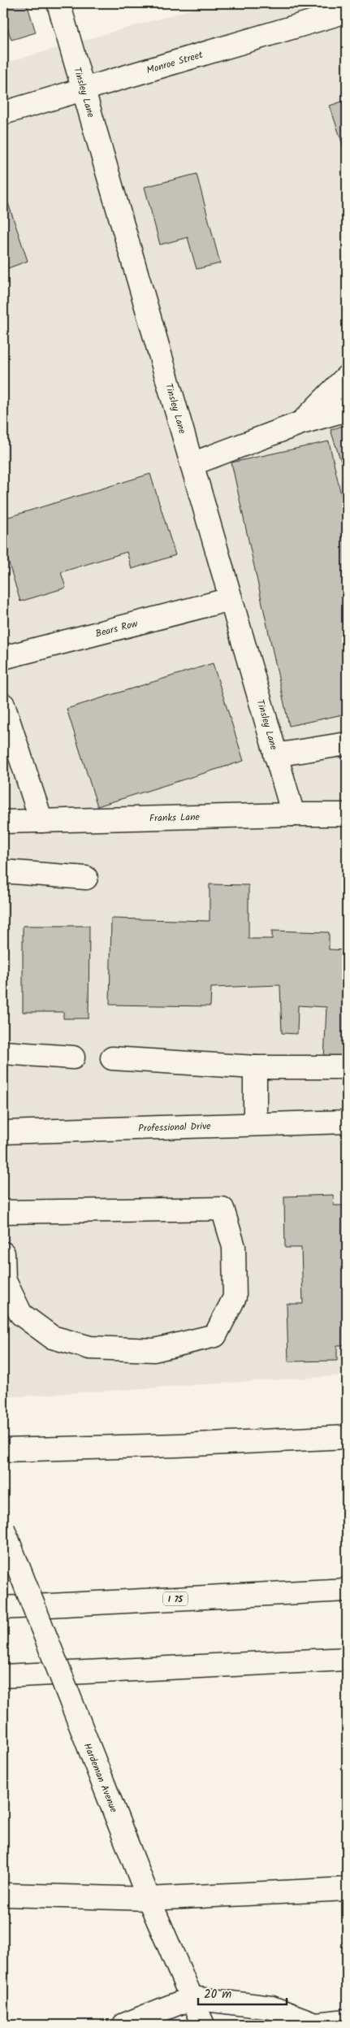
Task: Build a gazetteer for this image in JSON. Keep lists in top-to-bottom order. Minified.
{"streets":{"main road":["Monroe Street","Tinsley Lane","Bears Row","Franks Lane","Professional Drive","I 75","Hardeman Avenue"]},"crossings":[["Monroe Street","Tinsley Lane"],["Tinsley Lane","Bears Row"],["Tinsley Lane","Franks Lane"]],"scale_bar":"20 m"}
